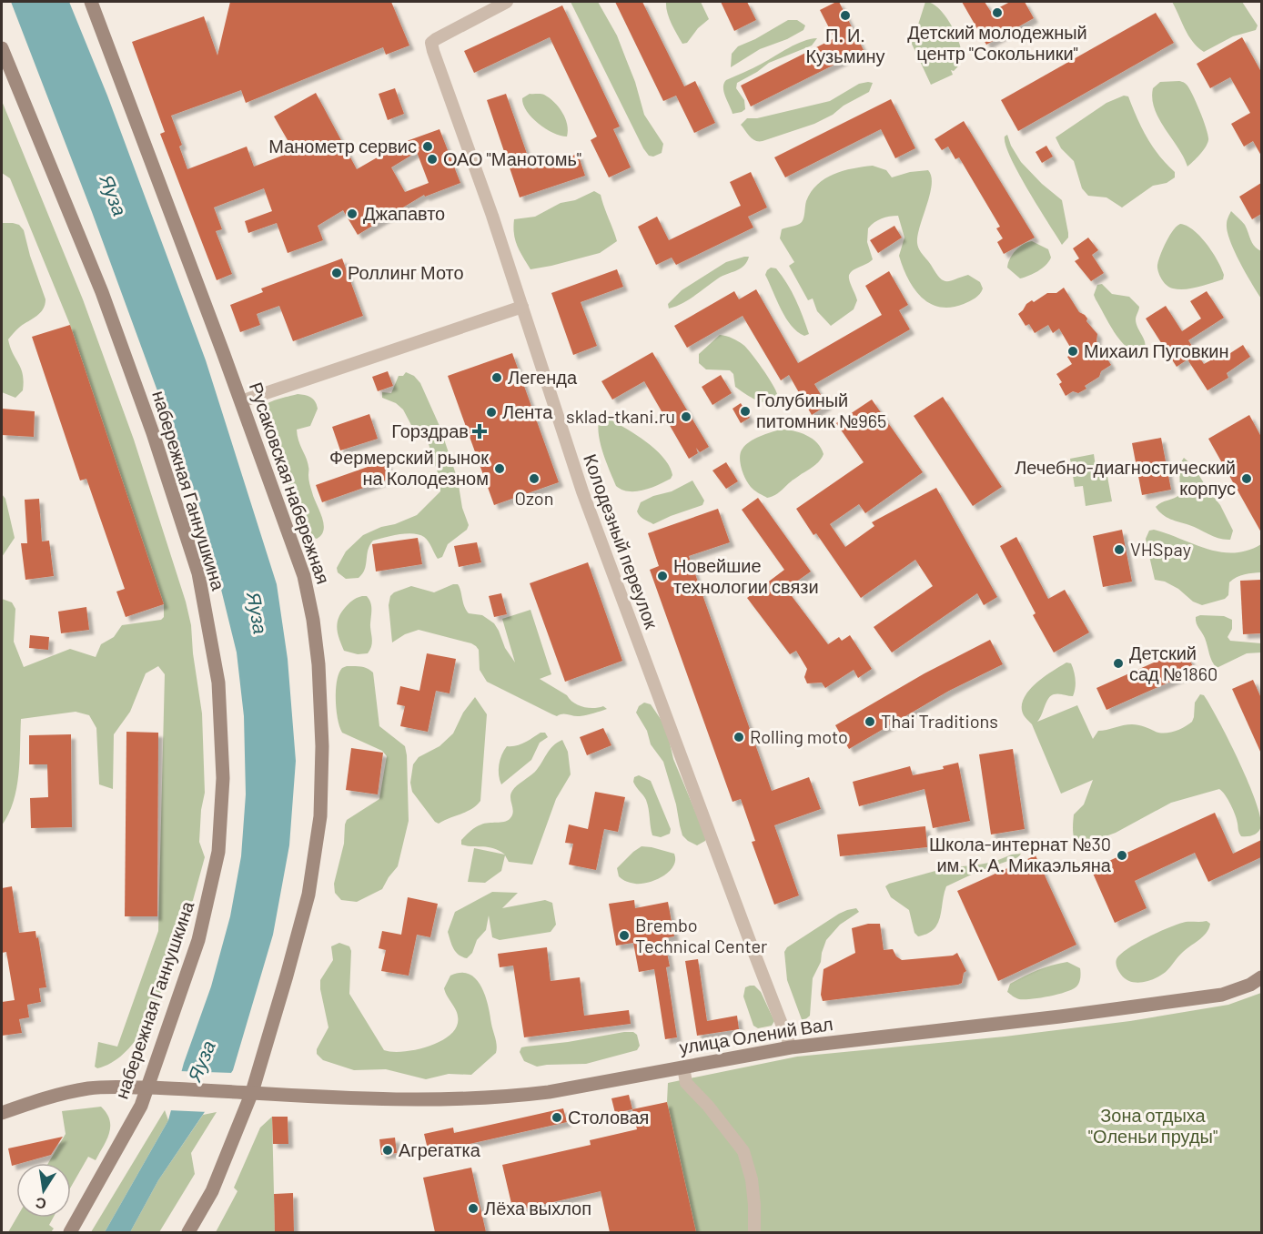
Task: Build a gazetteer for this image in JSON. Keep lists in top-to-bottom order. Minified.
{"streets":{"main road":["Русаковская набережная","набережная Ганнушкина","улица Олений Вал"],"street":["Колодезный переулок"]},"crossings":[["Русаковская набережная","улица Олений Вал"],["набережная Ганнушкина","улица Олений Вал"],["Колодезный переулок","улица Олений Вал"]],"water":["Яуза"],"parks":["Зона отдыха \"Оленьи пруды\""],"places":{"other":["Детский молодежный центр \"Сокольники\"","П. И. Кузьмину","Манометр сервис","ОАО \"Манотомь\"","Джапавто","Роллинг Мото","Михаил Пуговкин","Легенда","Голубиный питомник №965","Лента","sklad-tkani.ru","Фермерский рынок на Колодезном","Ozon","Лечебно-диагностический корпус","VHSpay","Новейшие технологии связи","Детский сад №1860","Thai Traditions","Rolling moto","Школа-интернат №30 им. К. А. Микаэльяна","Brembo Technical Center","Столовая","Агрегатка","Лёха выхлоп"],"health":["Горздрав"]},"north":"bottom"}
